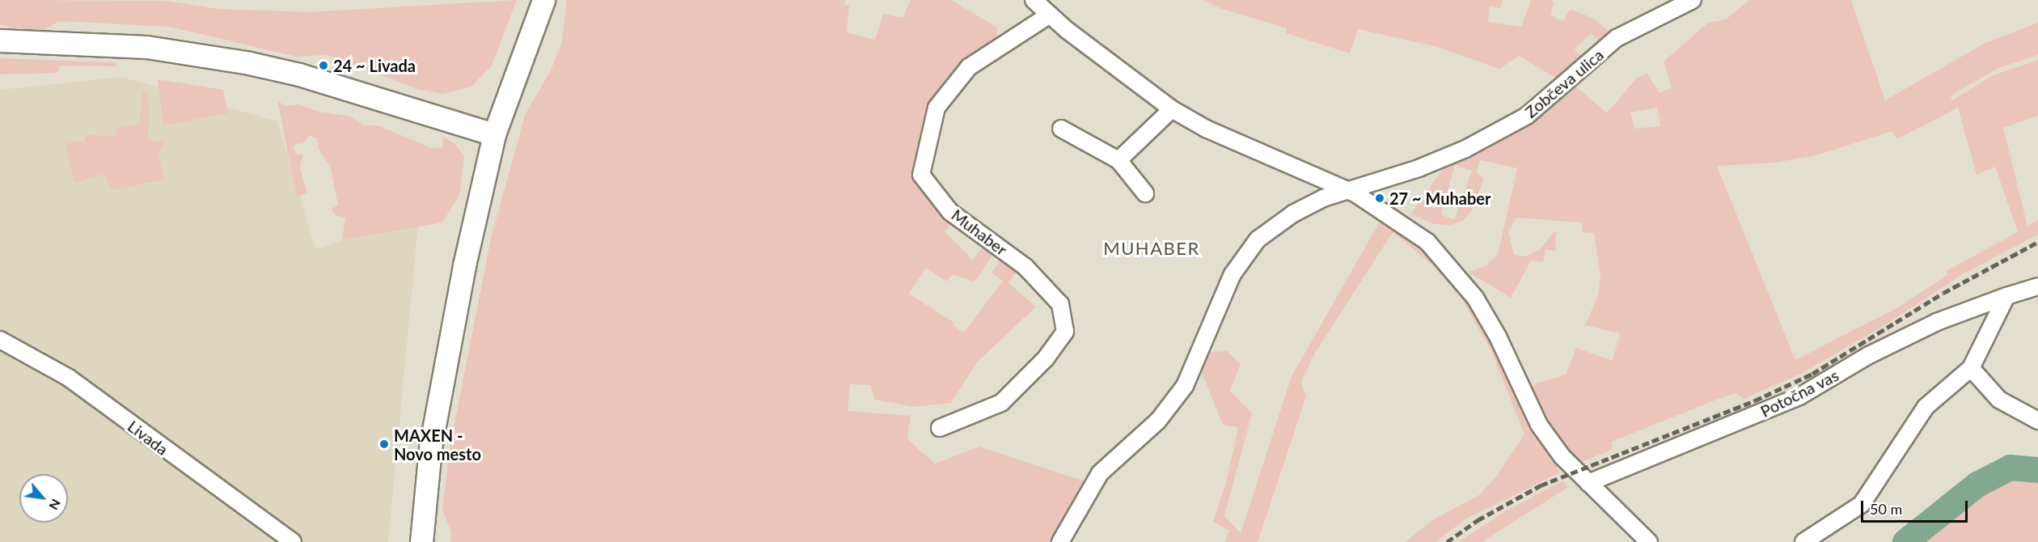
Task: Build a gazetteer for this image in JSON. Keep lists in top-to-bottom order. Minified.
{"streets":{"street":["Zobčeva ulica","Muhaber","Potočna vas","Livada"]},"districts":["MUHABER"],"places":["24 ~ Livada","27 ~ Muhaber","MAXEN - Novo mesto"],"scale_bar":"50 m","north":"bottom right"}
